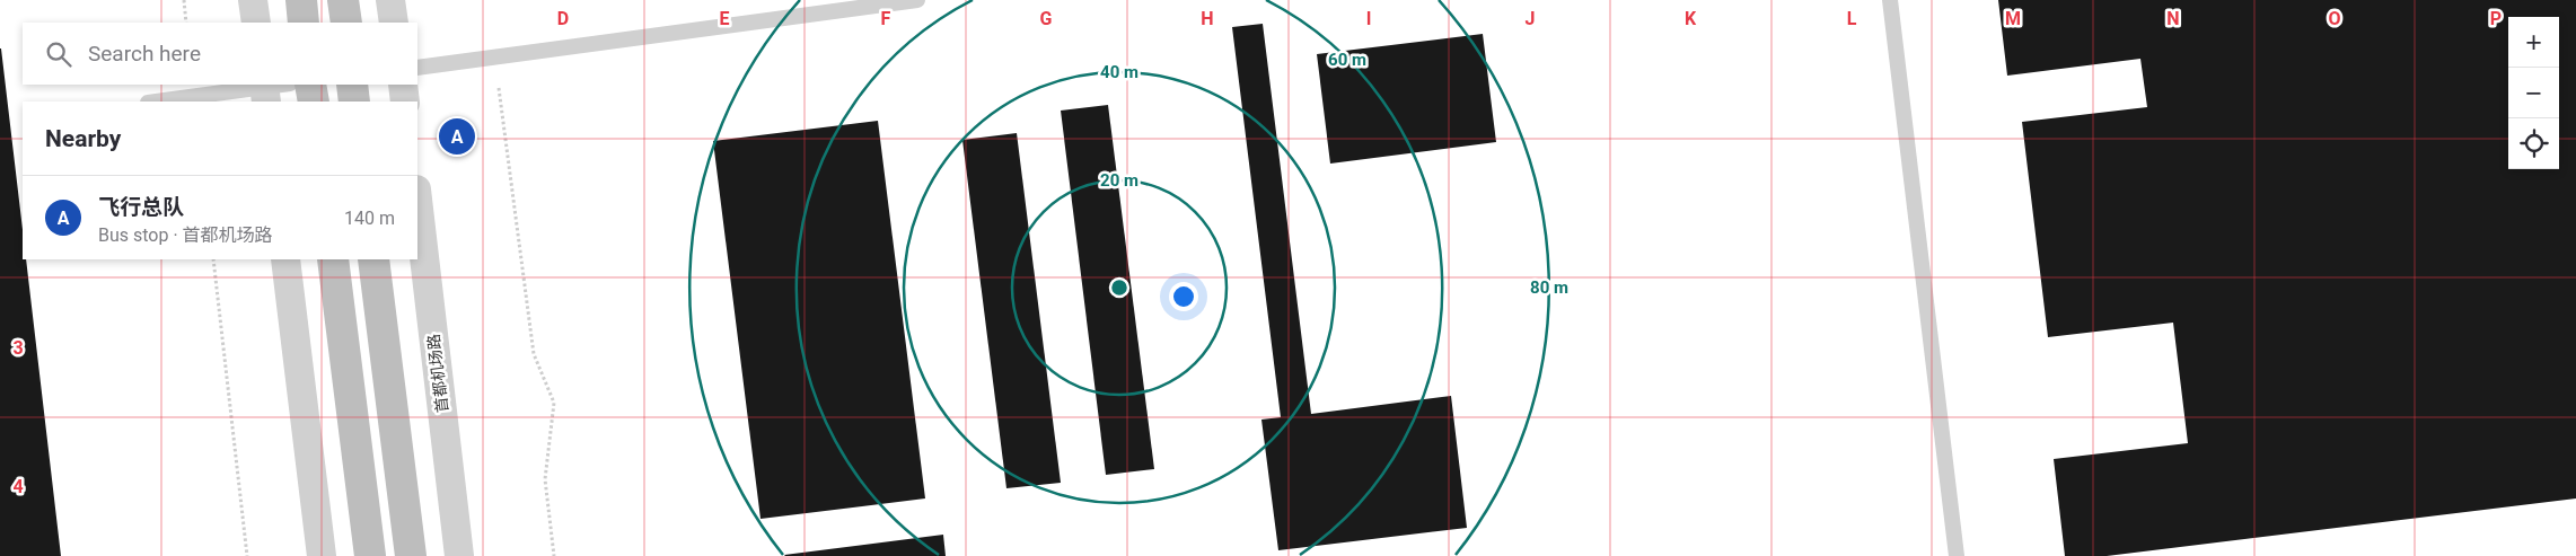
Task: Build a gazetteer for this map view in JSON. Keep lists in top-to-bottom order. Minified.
{"streets":{"street":["首都机场路"]},"page":{"map_buttons":["+","−"],"search":"Search here","heading":"Nearby","pins":"A","list":[{"mark":"A","name":"飞行总队","note":"Bus stop · 首都机场路","value":"140 m"}]},"grid":{"columns":["D","E","F","G","H","I","J","K","L","M","N","O","P"],"rows":["3","4"]},"rings":["60 m","40 m","20 m","80 m"]}
